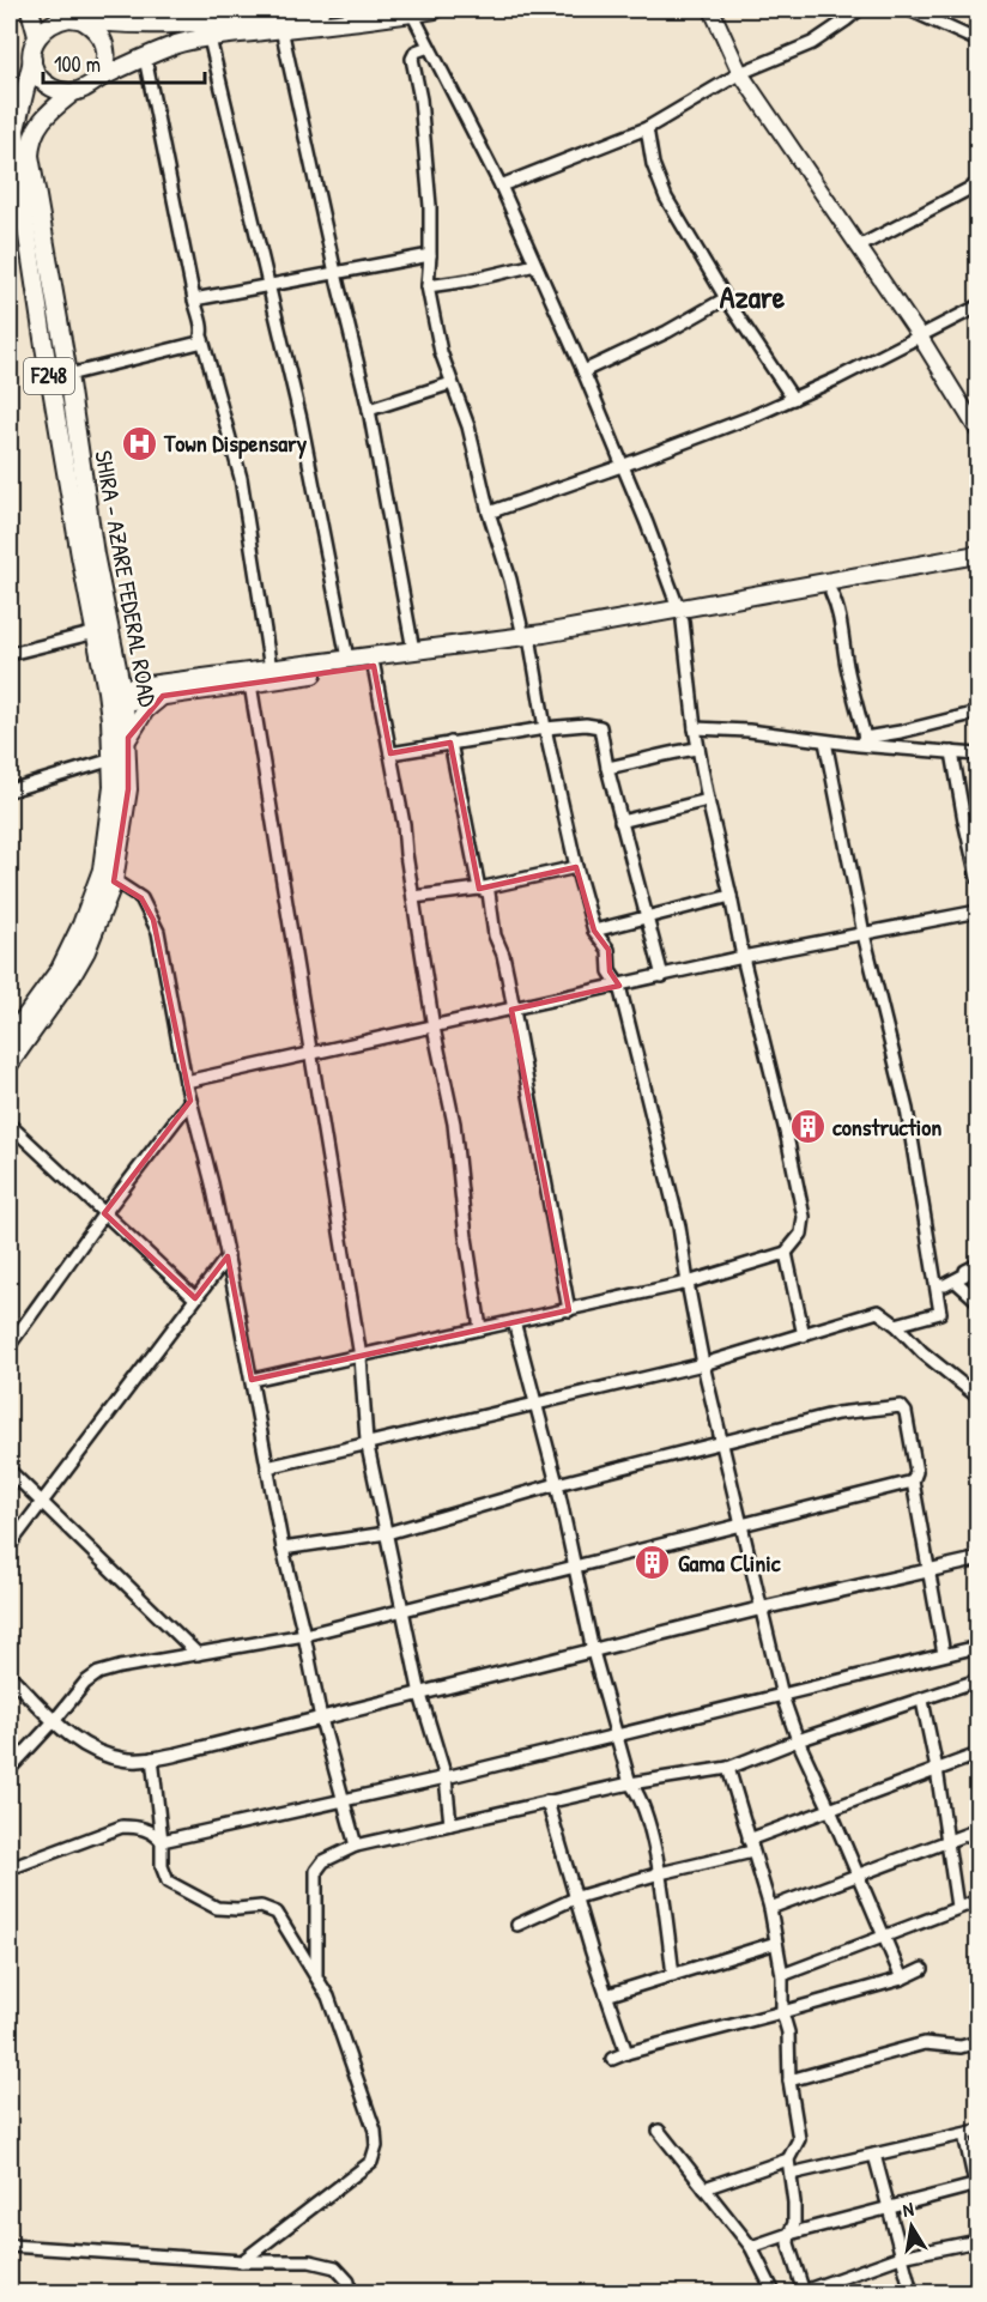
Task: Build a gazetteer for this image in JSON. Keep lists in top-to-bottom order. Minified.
{"streets":{"main road":["F248","SHIRA - AZARE FEDERAL ROAD"]},"districts":["Azare"],"places":{"hospital":["Town Dispensary"],"building":["construction","Gama Clinic"]},"scale_bar":"100 m","north":"top"}
